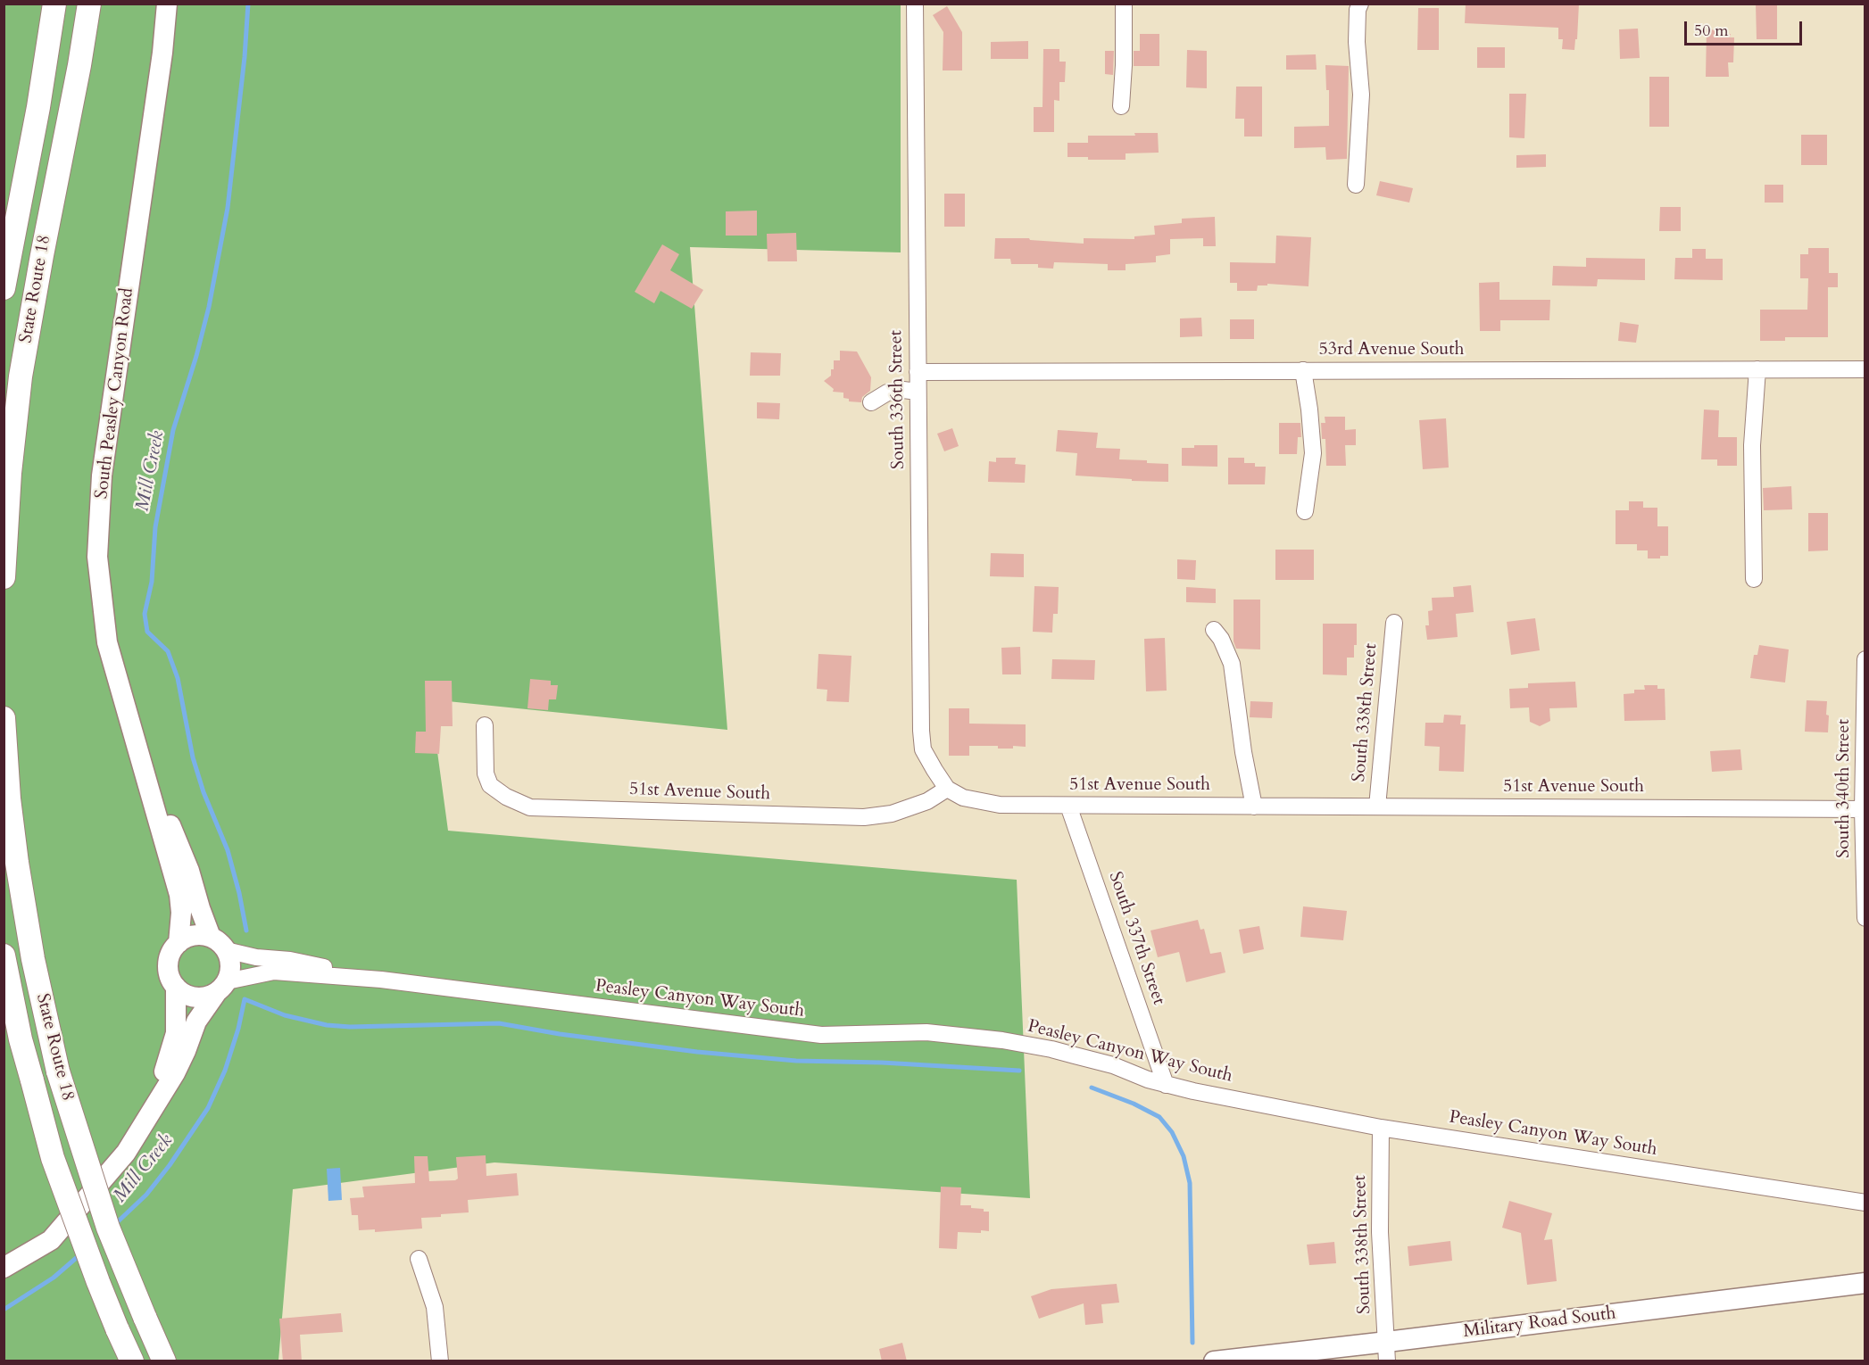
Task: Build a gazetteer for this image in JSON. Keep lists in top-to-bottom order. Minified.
{"streets":{"highway":["State Route 18"],"main road":["South Peasley Canyon Road","Military Road South"],"street":["53rd Avenue South","South 336th Street","South 338th Street","51st Avenue South","South 340th Street","South 337th Street","Peasley Canyon Way South"]},"crossings":[["53rd Avenue South","South 336th Street"],["South Peasley Canyon Road","Peasley Canyon Way South"],["South 336th Street","51st Avenue South"],["South 338th Street","51st Avenue South"],["South 338th Street","Peasley Canyon Way South"],["South 338th Street","Military Road South"],["51st Avenue South","South 340th Street"],["51st Avenue South","South 337th Street"],["South 337th Street","Peasley Canyon Way South"]],"water":["Mill Creek"],"scale_bar":"50 m"}
